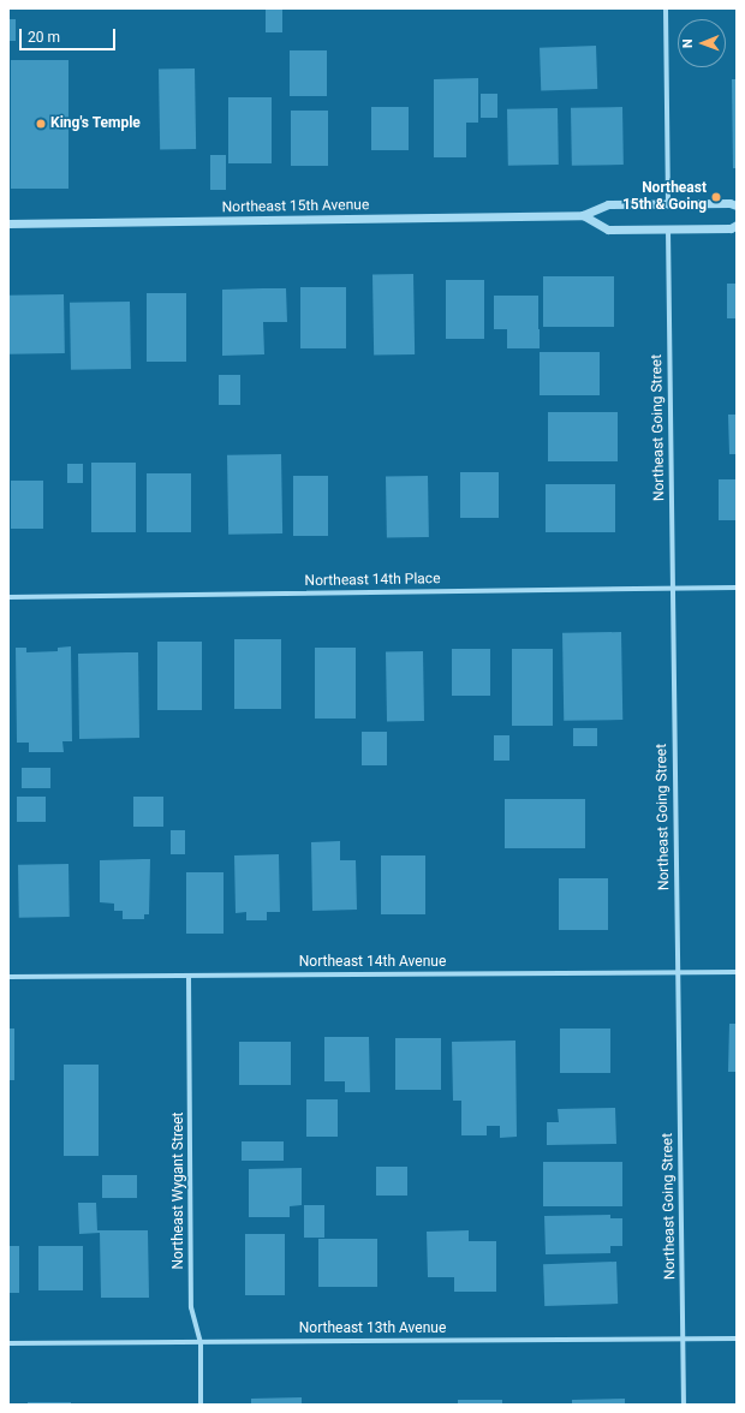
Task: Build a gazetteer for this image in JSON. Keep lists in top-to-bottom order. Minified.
{"streets":{"street":["Northeast 15th Avenue","Northeast Going Street","Northeast 14th Place","Northeast 14th Avenue","Northeast Wygant Street","Northeast 13th Avenue"]},"crossings":[["Northeast Going Street","Northeast 14th Place"],["Northeast Going Street","Northeast 14th Avenue"],["Northeast Going Street","Northeast 13th Avenue"],["Northeast 14th Avenue","Northeast Wygant Street"],["Northeast Wygant Street","Northeast 13th Avenue"]],"places":["King's Temple","Northeast 15th & Going"],"scale_bar":"20 m","north":"left"}
